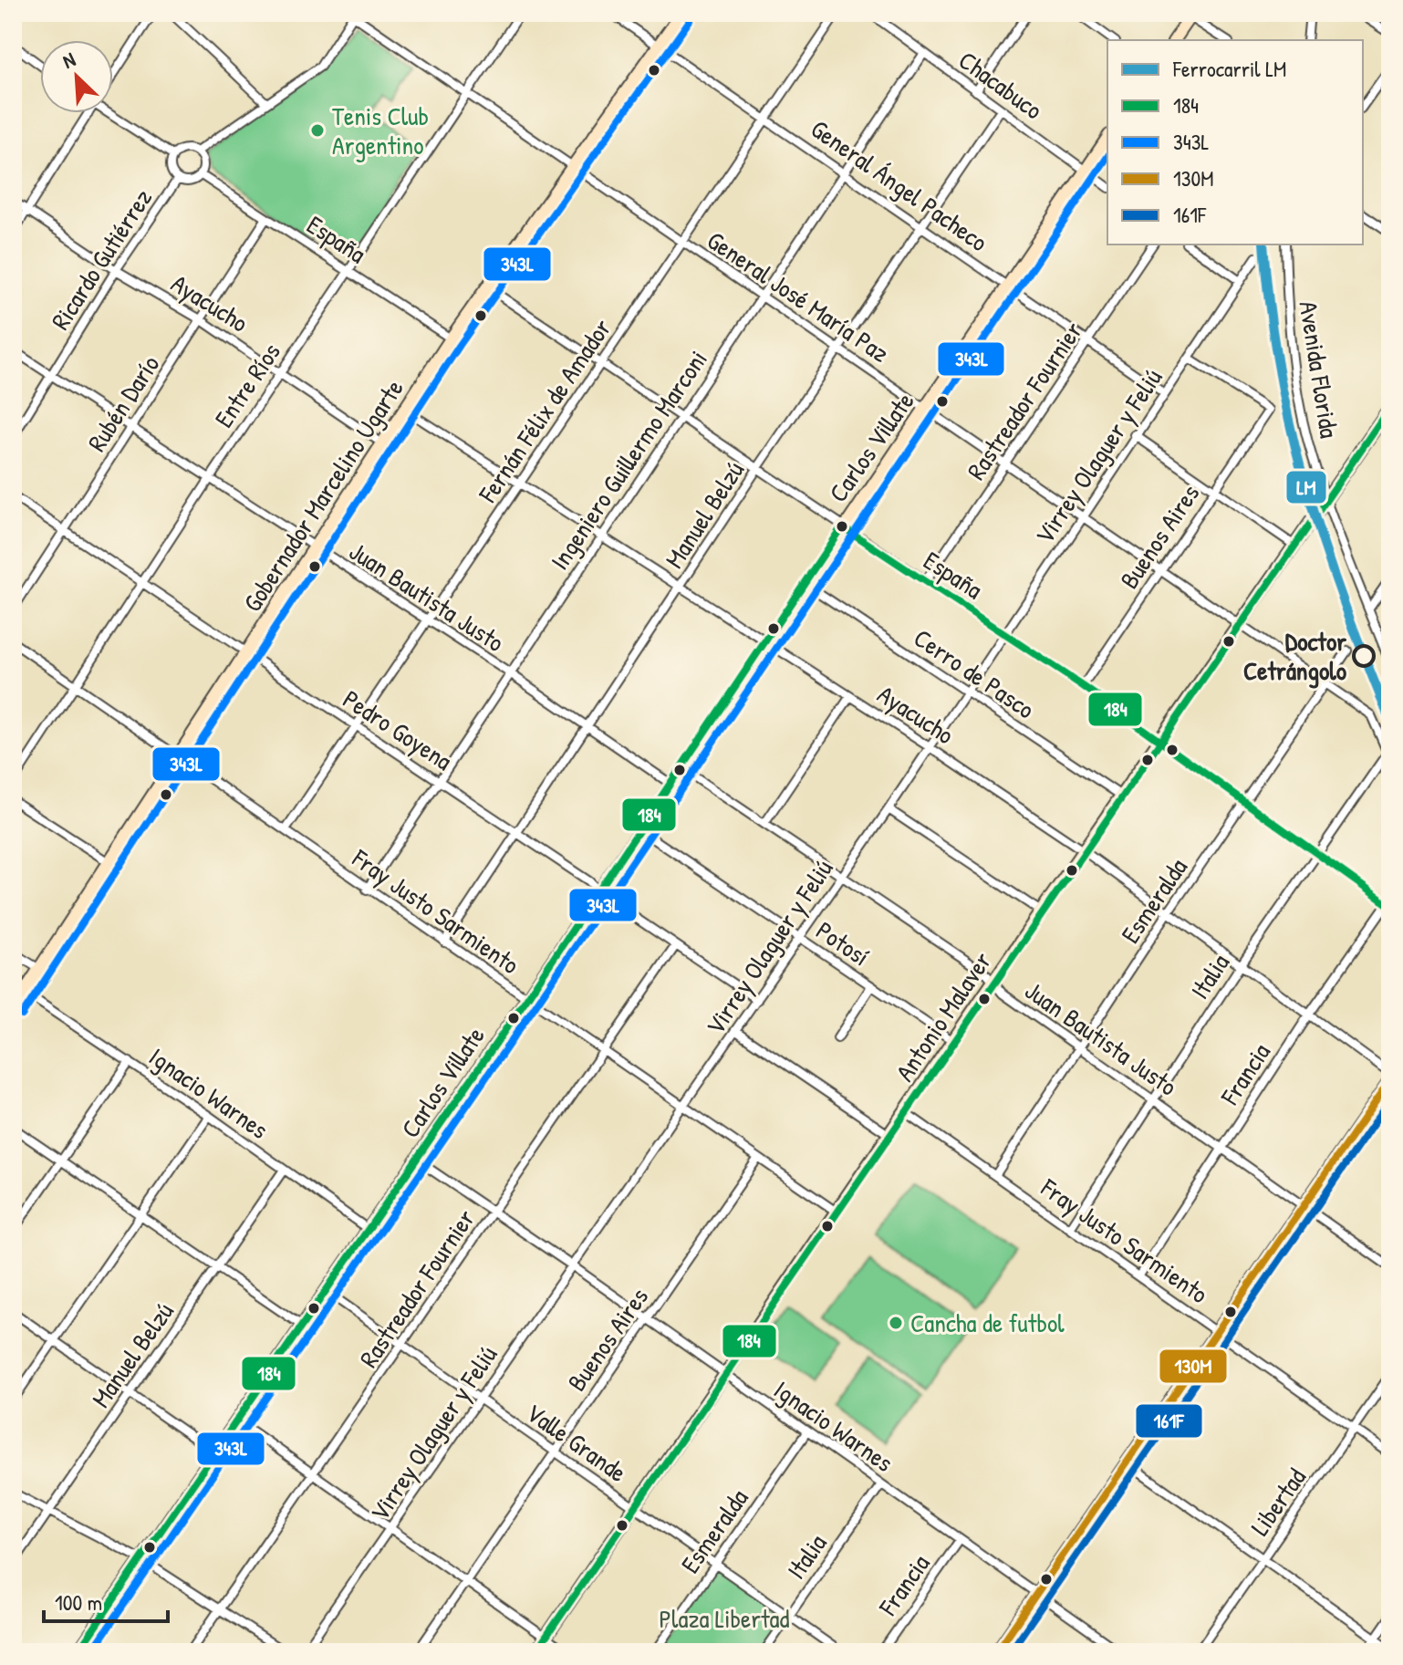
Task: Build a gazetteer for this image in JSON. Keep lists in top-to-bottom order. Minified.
{"streets":{"street":["Chacabuco","General Ángel Pacheco","España","Ricardo Gutiérrez","General José María Paz","Ayacucho","Avenida Florida","Entre Ríos","Rastreador Fournier","Rubén Darío","Fernán Félix de Amador","Carlos Villate","Virrey Olaguer y Feliú","Ingeniero Guillermo Marconi","Gobernador Marcelino Ugarte","Manuel Belzú","Buenos Aires","Juan Bautista Justo","Cerro de Pasco","Pedro Goyena","Esmeralda","Fray Justo Sarmiento","Potosí","Italia","Antonio Malaver","Francia","Ignacio Warnes","Valle Grande","Libertad"]},"crossings":[["Chacabuco","Carlos Villate"],["Chacabuco","Ingeniero Guillermo Marconi"],["Chacabuco","Manuel Belzú"],["General Ángel Pacheco","Rastreador Fournier"],["General Ángel Pacheco","Fernán Félix de Amador"],["General Ángel Pacheco","Carlos Villate"],["General Ángel Pacheco","Virrey Olaguer y Feliú"],["General Ángel Pacheco","Ingeniero Guillermo Marconi"],["General Ángel Pacheco","Gobernador Marcelino Ugarte"],["General Ángel Pacheco","Manuel Belzú"],["España","Ricardo Gutiérrez"],["España","Entre Ríos"],["España","Rastreador Fournier"],["España","Rubén Darío"],["España","Fernán Félix de Amador"],["España","Carlos Villate"],["España","Virrey Olaguer y Feliú"],["España","Ingeniero Guillermo Marconi"],["España","Gobernador Marcelino Ugarte"],["España","Manuel Belzú"],["España","Buenos Aires"],["España","Esmeralda"],["España","Italia"],["España","Antonio Malaver"],["España","Francia"],["Ricardo Gutiérrez","Ayacucho"],["Ricardo Gutiérrez","Juan Bautista Justo"],["General José María Paz","Entre Ríos"],["General José María Paz","Rastreador Fournier"],["General José María Paz","Fernán Félix de Amador"],["General José María Paz","Carlos Villate"],["General José María Paz","Virrey Olaguer y Feliú"],["General José María Paz","Ingeniero Guillermo Marconi"],["General José María Paz","Gobernador Marcelino Ugarte"],["General José María Paz","Manuel Belzú"],["General José María Paz","Buenos Aires"],["General José María Paz","Esmeralda"],["General José María Paz","Italia"],["General José María Paz","Antonio Malaver"],["Ayacucho","Entre Ríos"],["Ayacucho","Rubén Darío"],["Ayacucho","Fernán Félix de Amador"],["Ayacucho","Carlos Villate"],["Ayacucho","Virrey Olaguer y Feliú"],["Ayacucho","Ingeniero Guillermo Marconi"],["Ayacucho","Gobernador Marcelino Ugarte"],["Ayacucho","Manuel Belzú"],["Ayacucho","Esmeralda"],["Ayacucho","Italia"],["Ayacucho","Antonio Malaver"],["Ayacucho","Francia"],["Avenida Florida","Antonio Malaver"],["Entre Ríos","Juan Bautista Justo"],["Entre Ríos","Pedro Goyena"],["Entre Ríos","Fray Justo Sarmiento"],["Rastreador Fournier","Pedro Goyena"],["Rastreador Fournier","Fray Justo Sarmiento"],["Rastreador Fournier","Ignacio Warnes"],["Rastreador Fournier","Valle Grande"],["Rubén Darío","Juan Bautista Justo"],["Rubén Darío","Pedro Goyena"],["Fernán Félix de Amador","Juan Bautista Justo"],["Fernán Félix de Amador","Pedro Goyena"],["Fernán Félix de Amador","Fray Justo Sarmiento"],["Carlos Villate","Juan Bautista Justo"],["Carlos Villate","Cerro de Pasco"],["Carlos Villate","Pedro Goyena"],["Carlos Villate","Fray Justo Sarmiento"],["Carlos Villate","Potosí"],["Carlos Villate","Ignacio Warnes"],["Carlos Villate","Valle Grande"],["Virrey Olaguer y Feliú","Buenos Aires"],["Virrey Olaguer y Feliú","Juan Bautista Justo"],["Virrey Olaguer y Feliú","Cerro de Pasco"],["Virrey Olaguer y Feliú","Pedro Goyena"],["Virrey Olaguer y Feliú","Fray Justo Sarmiento"],["Virrey Olaguer y Feliú","Potosí"],["Virrey Olaguer y Feliú","Ignacio Warnes"],["Virrey Olaguer y Feliú","Valle Grande"],["Ingeniero Guillermo Marconi","Juan Bautista Justo"],["Ingeniero Guillermo Marconi","Pedro Goyena"],["Ingeniero Guillermo Marconi","Fray Justo Sarmiento"],["Gobernador Marcelino Ugarte","Juan Bautista Justo"],["Gobernador Marcelino Ugarte","Pedro Goyena"],["Gobernador Marcelino Ugarte","Fray Justo Sarmiento"],["Gobernador Marcelino Ugarte","Ignacio Warnes"],["Manuel Belzú","Juan Bautista Justo"],["Manuel Belzú","Pedro Goyena"],["Manuel Belzú","Fray Justo Sarmiento"],["Manuel Belzú","Ignacio Warnes"],["Buenos Aires","Fray Justo Sarmiento"],["Buenos Aires","Ignacio Warnes"],["Buenos Aires","Valle Grande"],["Juan Bautista Justo","Esmeralda"],["Juan Bautista Justo","Italia"],["Juan Bautista Justo","Antonio Malaver"],["Juan Bautista Justo","Francia"],["Cerro de Pasco","Antonio Malaver"],["Esmeralda","Fray Justo Sarmiento"],["Esmeralda","Ignacio Warnes"],["Esmeralda","Valle Grande"],["Fray Justo Sarmiento","Italia"],["Fray Justo Sarmiento","Antonio Malaver"],["Fray Justo Sarmiento","Francia"],["Fray Justo Sarmiento","Libertad"],["Potosí","Antonio Malaver"],["Italia","Ignacio Warnes"],["Italia","Valle Grande"],["Antonio Malaver","Ignacio Warnes"],["Antonio Malaver","Valle Grande"],["Francia","Ignacio Warnes"]],"parks":["Plaza Libertad"],"places":["Tenis Club Argentino","Doctor Cetrángolo","Cancha de futbol"],"lines":["transit line 343L","rail line LM","transit line 184","transit line 130M","transit line 161F"],"legend":["Ferrocarril LM","184","343L","130M","161F"],"scale_bar":"100 m","north":"top left"}
